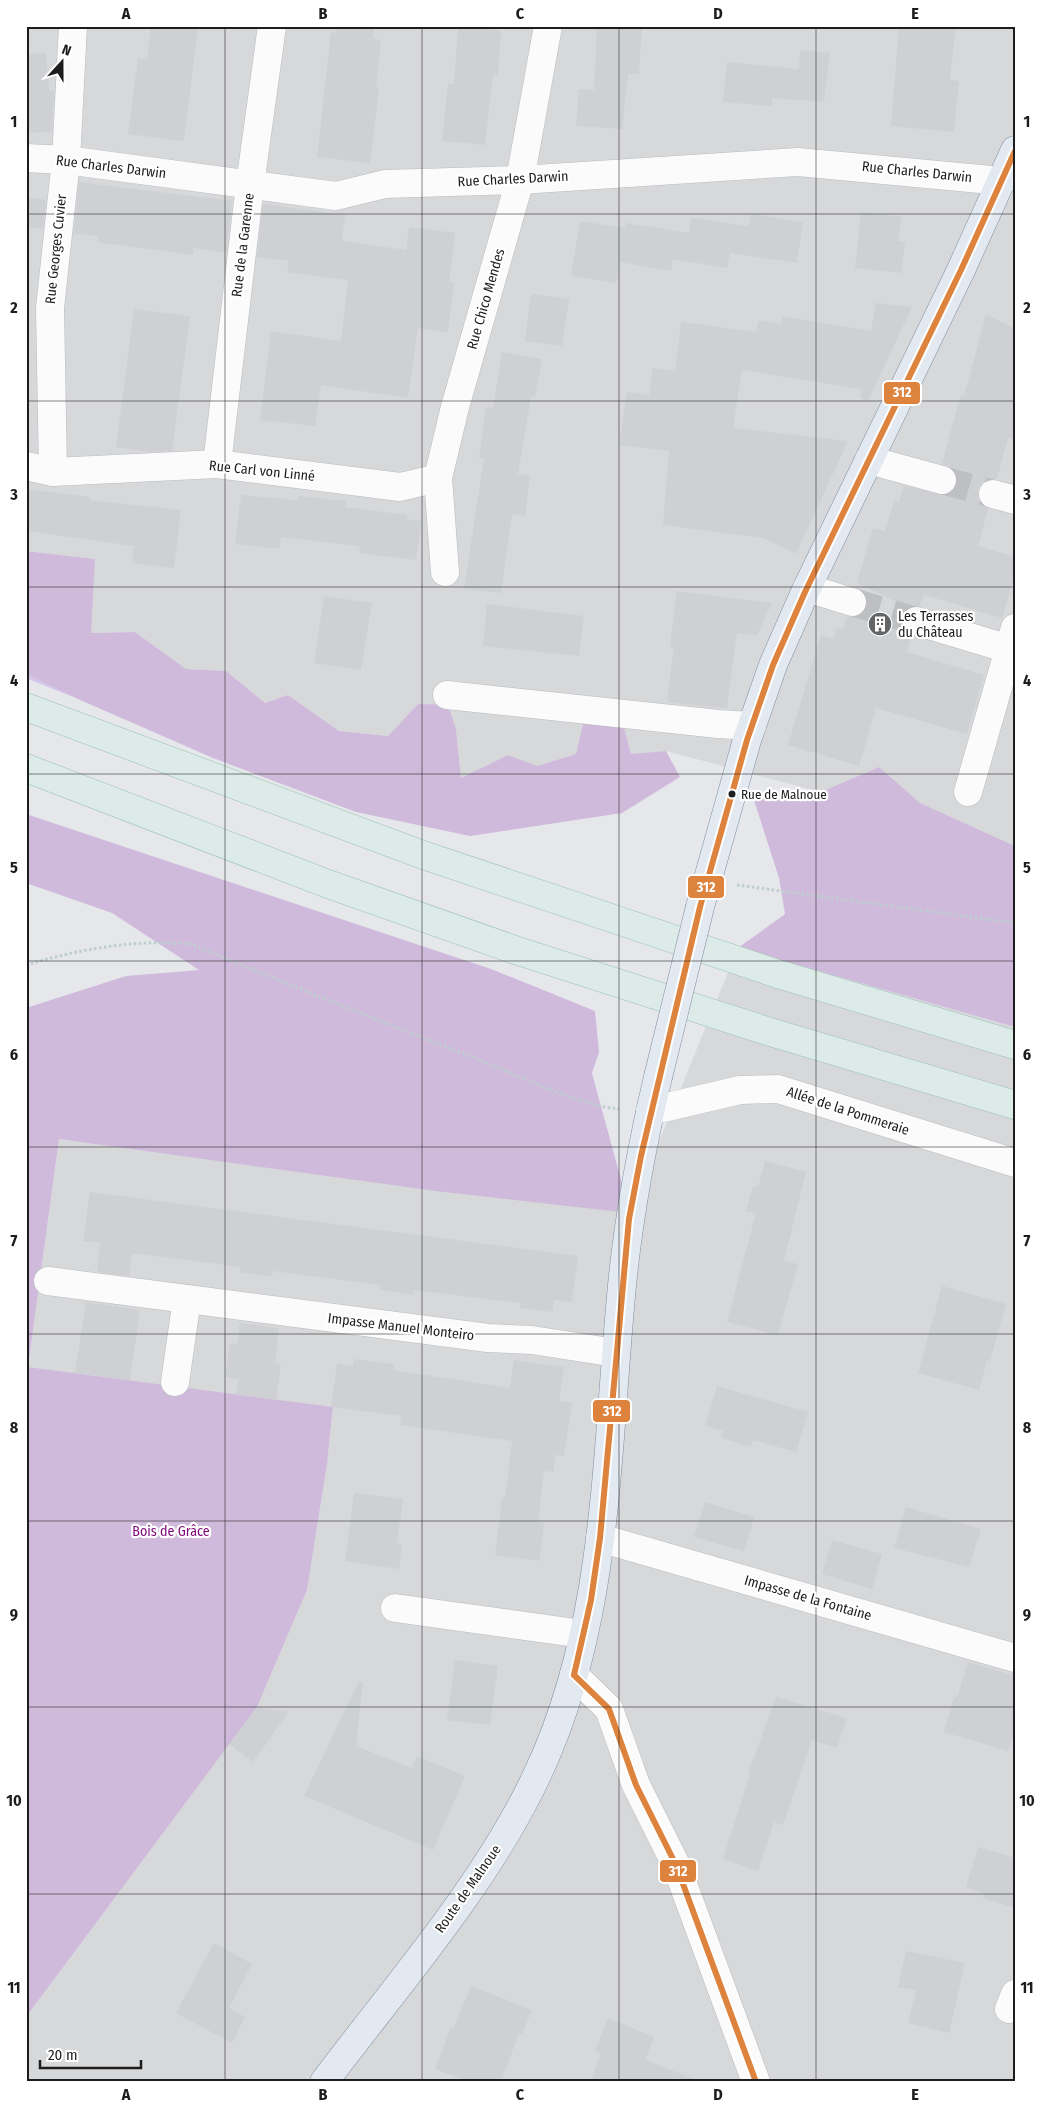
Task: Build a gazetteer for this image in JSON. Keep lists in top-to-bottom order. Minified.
{"streets":{"main road":["Route de Malnoue"],"street":["Rue Charles Darwin","Rue de la Garenne","Rue Georges Cuvier","Rue Chico Mendes","Rue Carl von Linné","Allée de la Pommeraie","Impasse Manuel Monteiro","Impasse de la Fontaine"]},"crossings":[["Rue Charles Darwin","Rue de la Garenne"],["Rue Charles Darwin","Rue Georges Cuvier"],["Rue Charles Darwin","Rue Chico Mendes"],["Rue de la Garenne","Rue Carl von Linné"],["Rue Georges Cuvier","Rue Carl von Linné"],["Rue Chico Mendes","Rue Carl von Linné"]],"parks":["Bois de Grâce"],"places":{"building":["Les Terrasses du Château"],"other":["Rue de Malnoue"]},"lines":["transit line 312"],"scale_bar":"20 m","north":"top","grid":{"columns":["A","B","C","D","E"],"rows":["1","2","3","4","5","6","7","8","9","10","11"]}}
